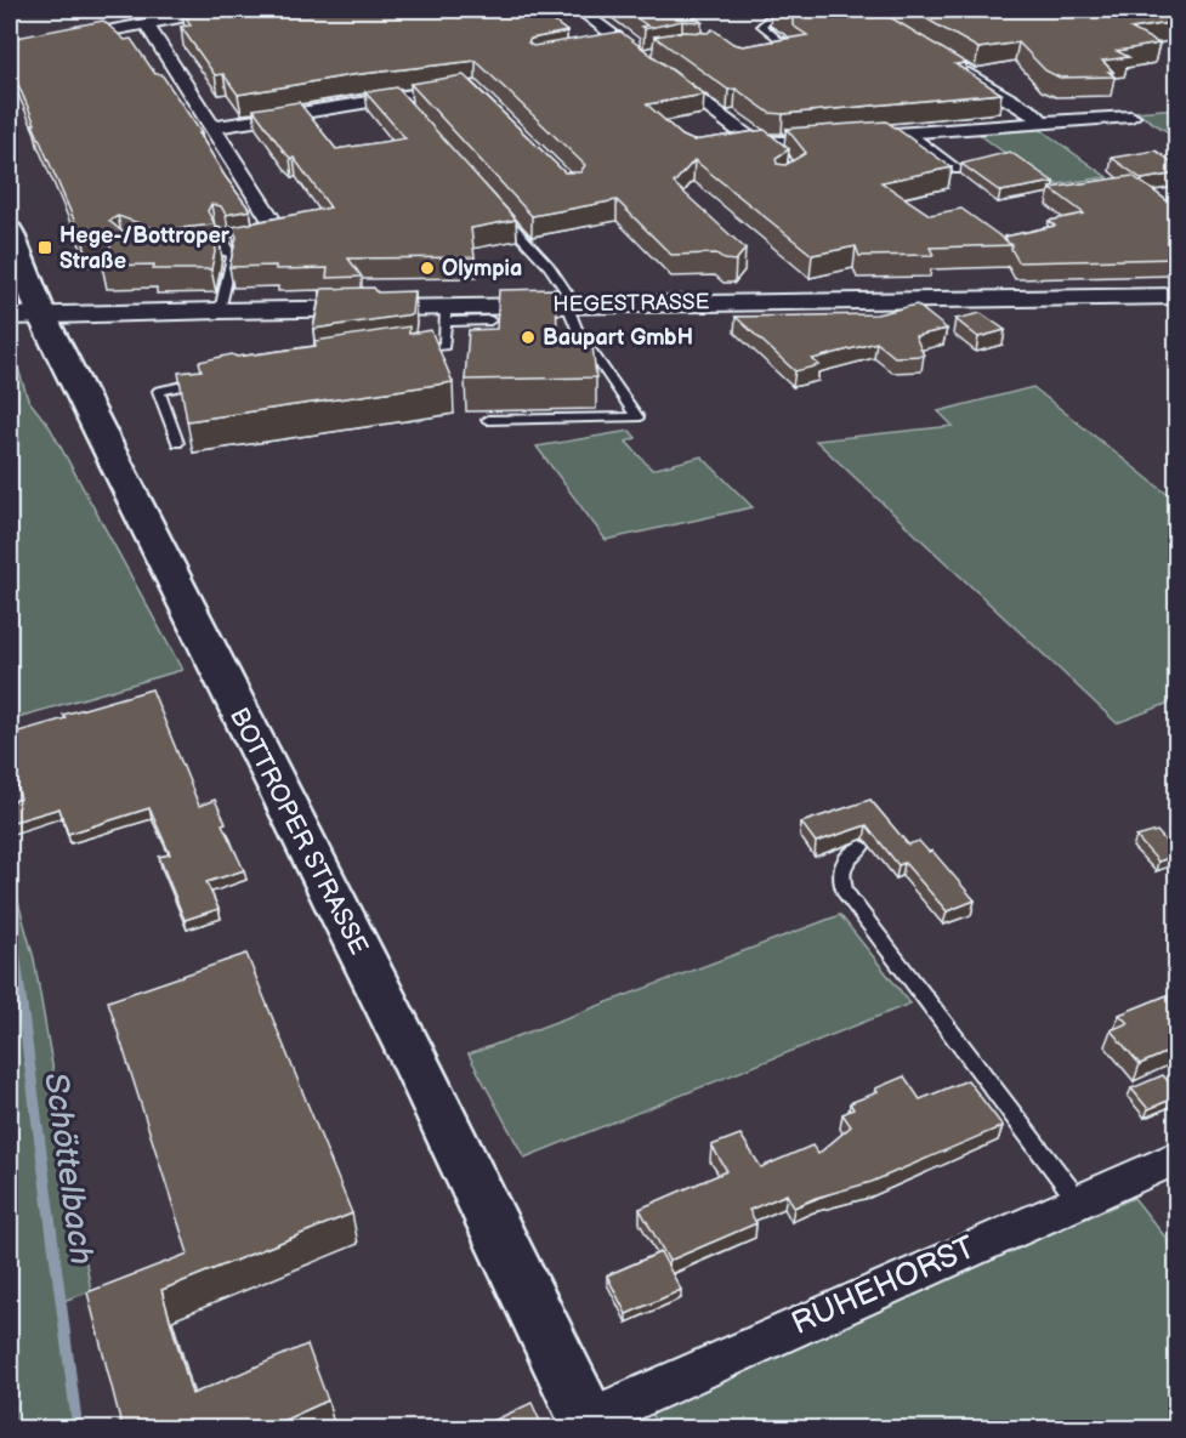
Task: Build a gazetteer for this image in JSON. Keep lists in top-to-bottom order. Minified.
{"streets":{"main road":["BOTTROPER STRASSE"],"street":["HEGESTRASSE","RUHEHORST"]},"crossings":[["HEGESTRASSE","BOTTROPER STRASSE"],["BOTTROPER STRASSE","RUHEHORST"]],"water":["Schöttelbach"],"places":{"transit":["Hege-/Bottroper Straße"],"other":["Olympia","Baupart GmbH"]}}
